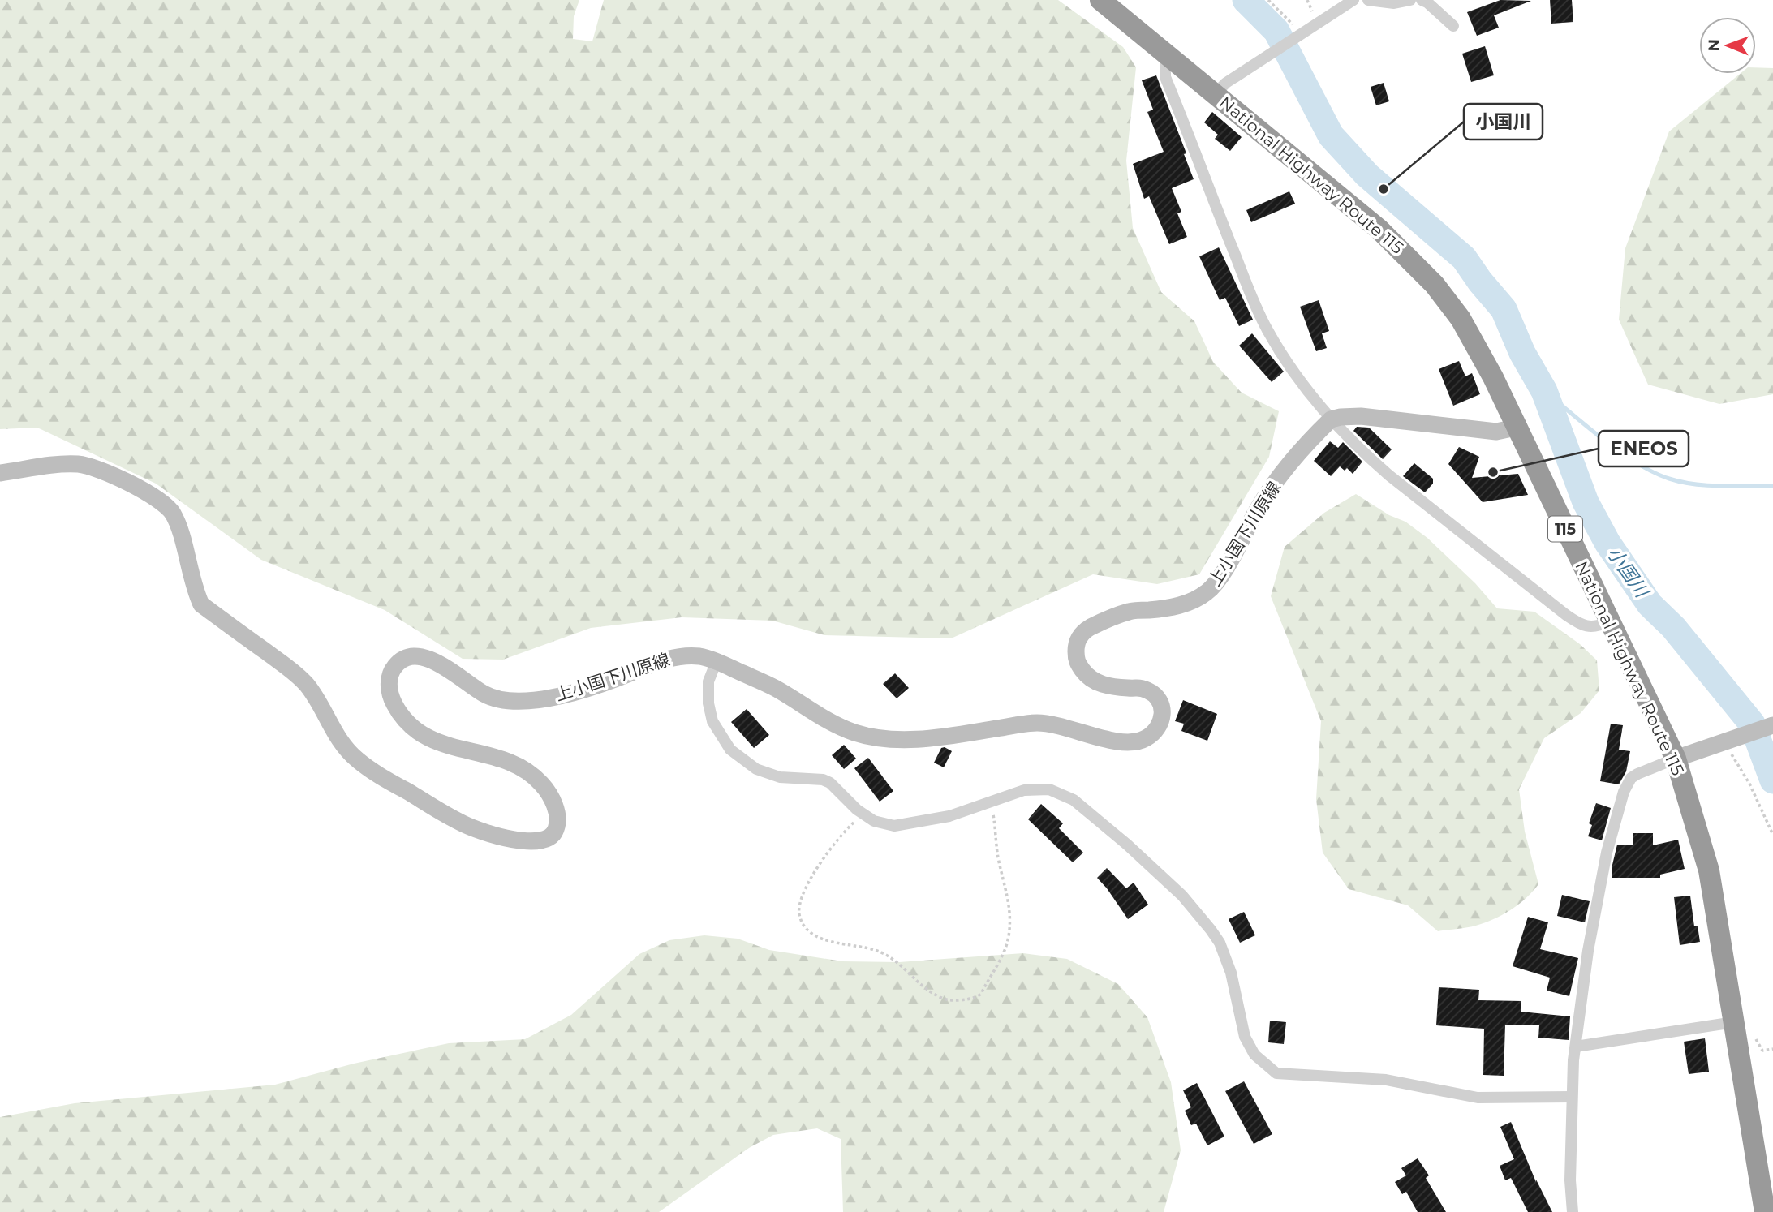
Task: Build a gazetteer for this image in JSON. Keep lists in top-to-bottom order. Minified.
{"streets":{"highway":["National Highway Route 115","115"],"main road":["上小国下川原線"]},"water":["小国川"],"places":["小国川","ENEOS"],"north":"left"}
